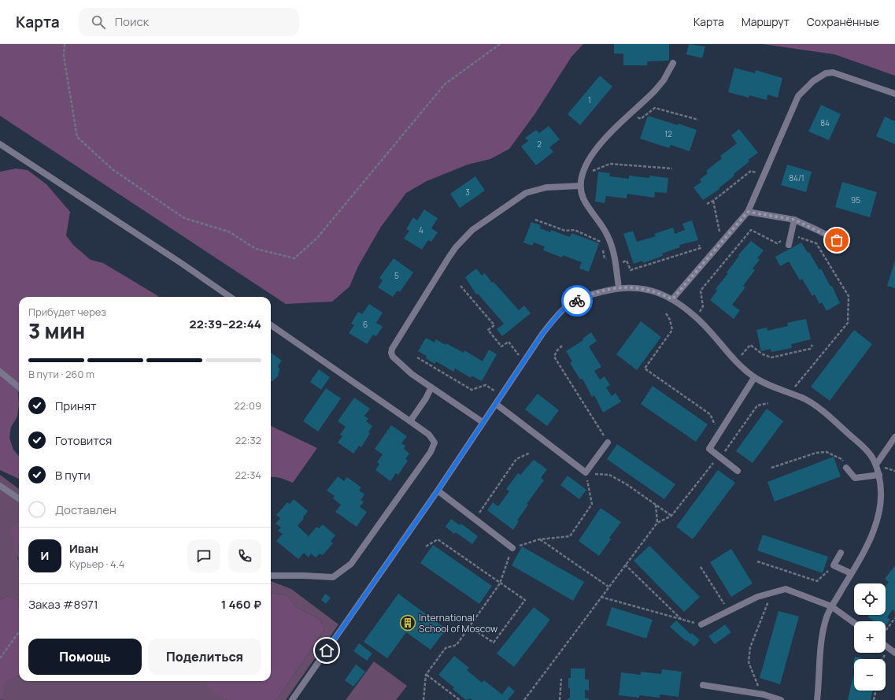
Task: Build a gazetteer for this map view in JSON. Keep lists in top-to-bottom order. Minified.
{"places":{"building":["International School of Moscow"]},"house_numbers":["1","84","12","2","84/1","3","95","4","5","6"],"page":{"header":"Карта","search":"Поиск","nav":["Карта","Маршрут","Сохранённые"],"heading":["3 мин","Прибудет через","22:39–22:44"],"panel":["Иван","Курьер · 4.4","Заказ #8971","1 460 ₽"],"bar":"В пути · 260 m","list":[["Принят","22:09"],["Готовится","22:32"],["В пути","22:34"],"Доставлен"],"round":"И","map_buttons":["+","−"],"buttons":["Помощь","Поделиться"]}}
